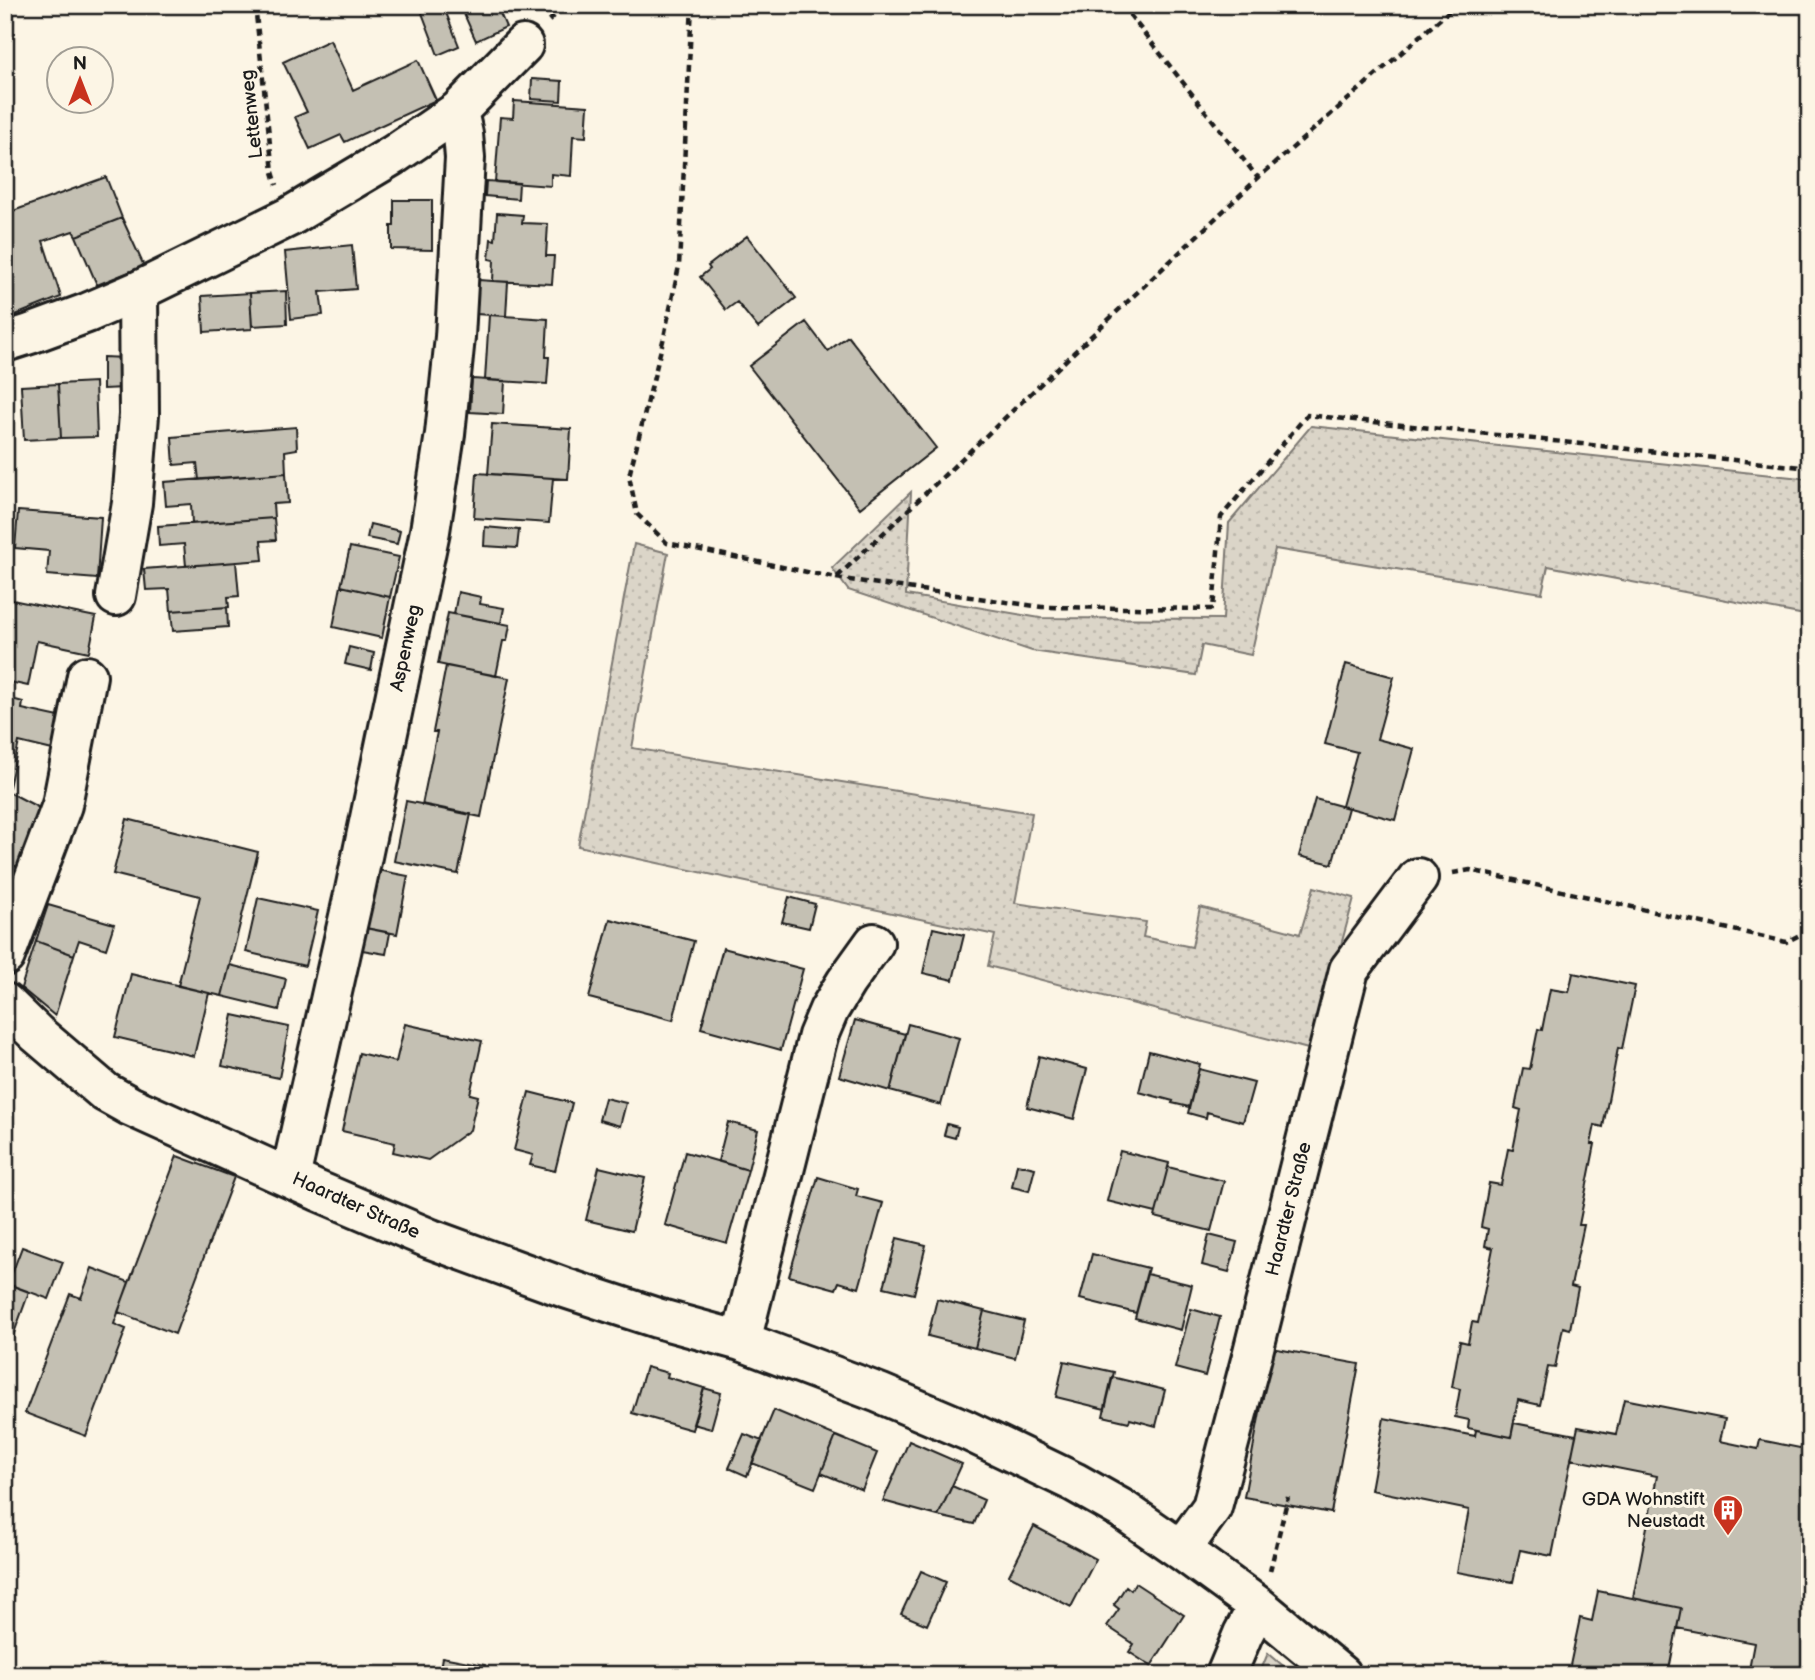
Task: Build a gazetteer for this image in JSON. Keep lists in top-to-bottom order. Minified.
{"streets":{"street":["Aspenweg","Haardter Straße"],"path":["Lettenweg"]},"crossings":[["Aspenweg","Haardter Straße"]],"places":{"building":["GDA Wohnstift Neustadt"]},"north":"top"}
